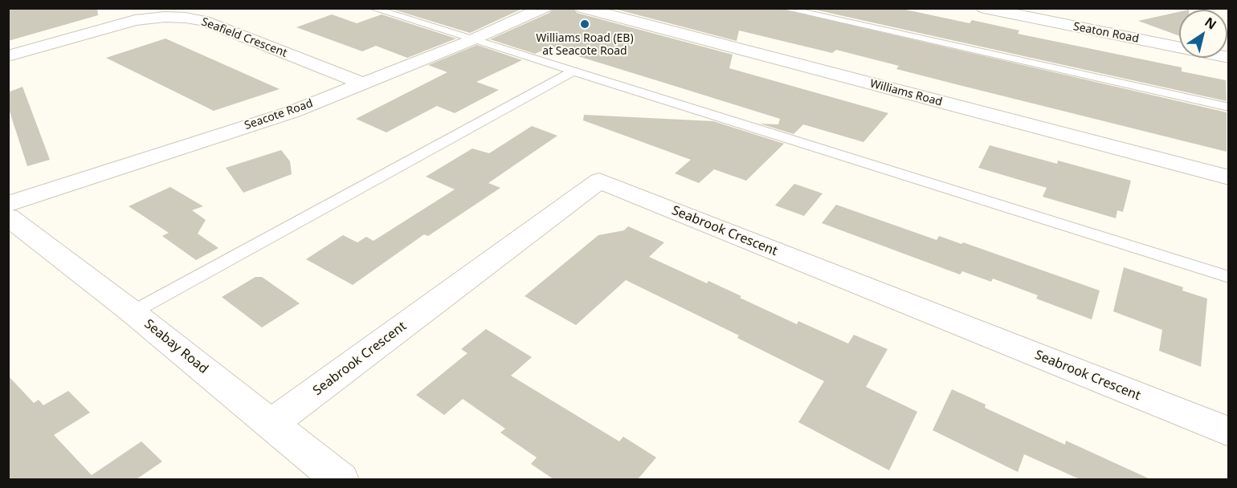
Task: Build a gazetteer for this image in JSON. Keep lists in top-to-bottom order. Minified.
{"streets":{"street":["Seaton Road","Seafield Crescent","Williams Road","Seacote Road","Seabrook Crescent","Seabay Road"]},"crossings":[["Seafield Crescent","Seacote Road"],["Seabrook Crescent","Seabay Road"]],"places":["Williams Road (EB) at Seacote Road"],"north":"top right"}
